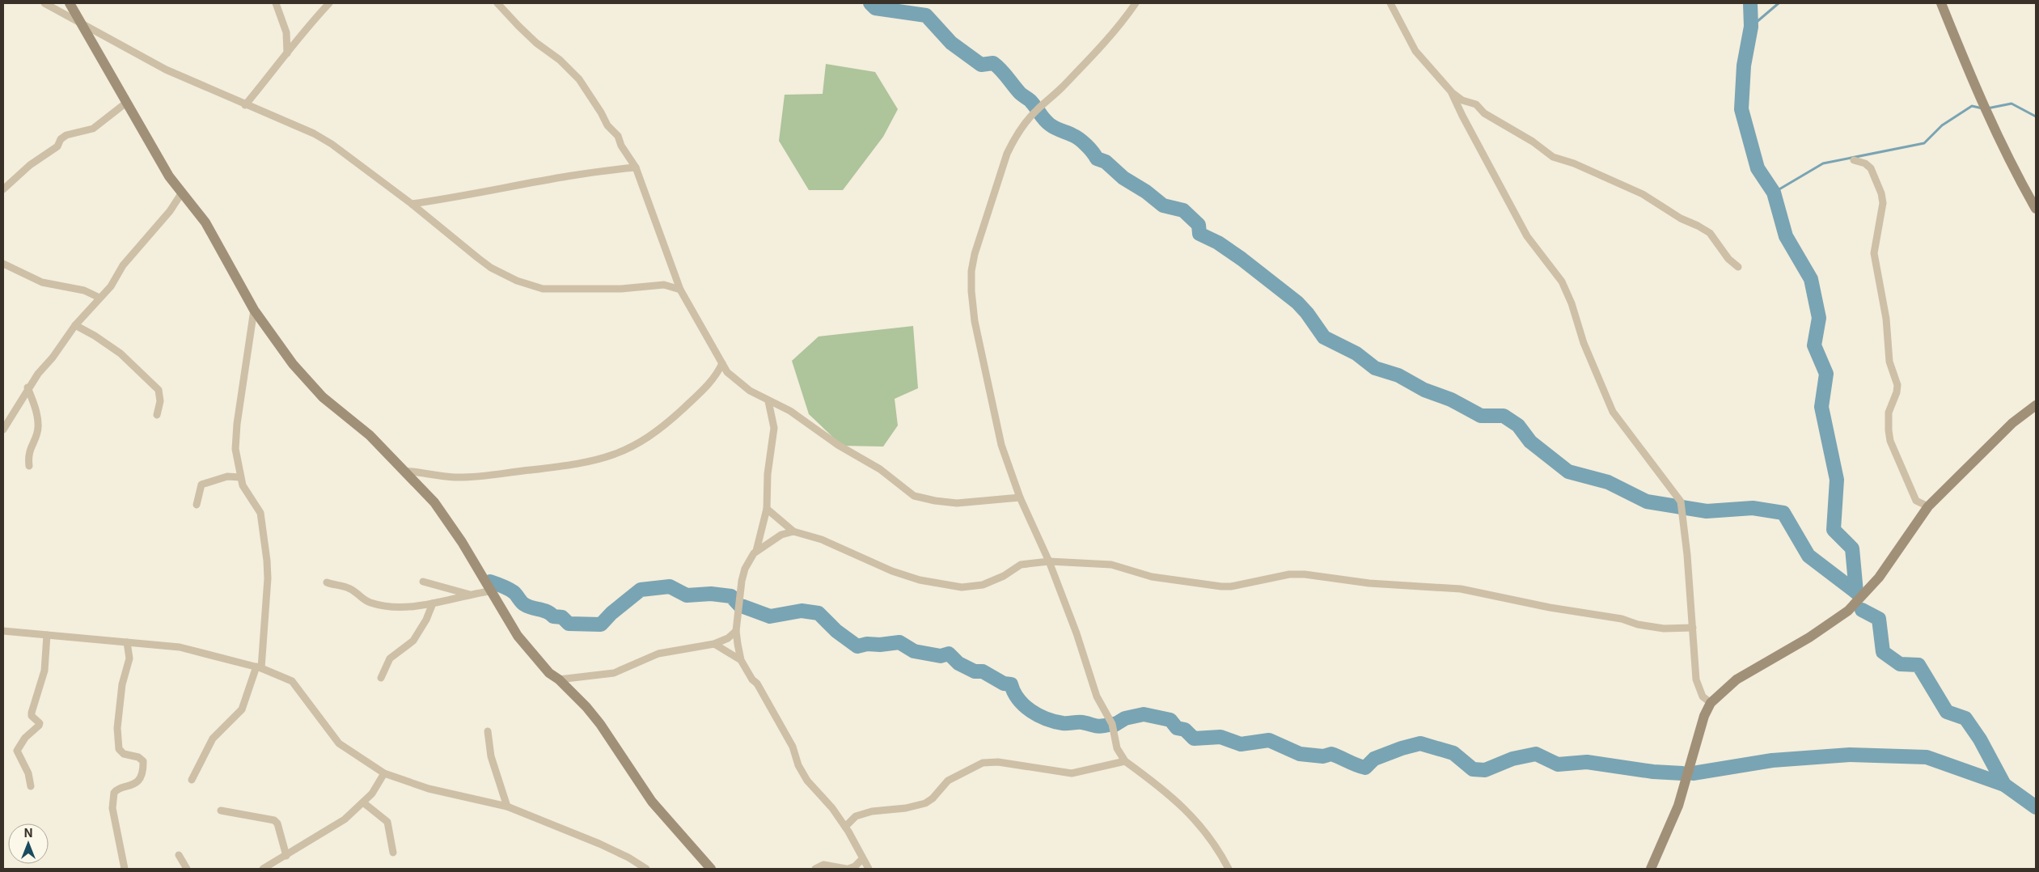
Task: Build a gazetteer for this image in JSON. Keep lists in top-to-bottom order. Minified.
{"north":"top"}
